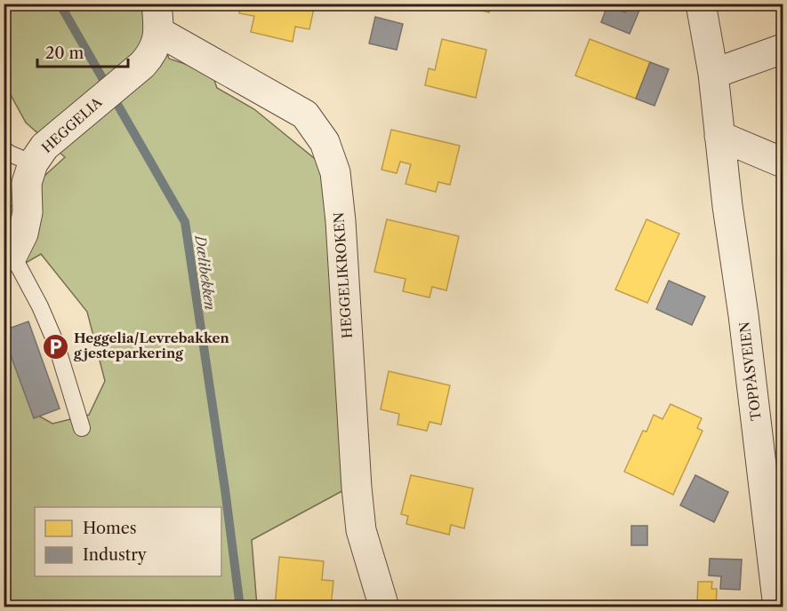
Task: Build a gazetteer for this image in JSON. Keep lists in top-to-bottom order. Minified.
{"streets":{"street":["HEGGELIA","HEGGELIKROKEN","TOPPÅSVEIEN"]},"crossings":[["HEGGELIA","HEGGELIKROKEN"]],"water":["Dælibekken"],"places":{"parking":["Heggelia/Levrebakken gjesteparkering"]},"legend":["Homes","Industry"],"scale_bar":"20 m"}
